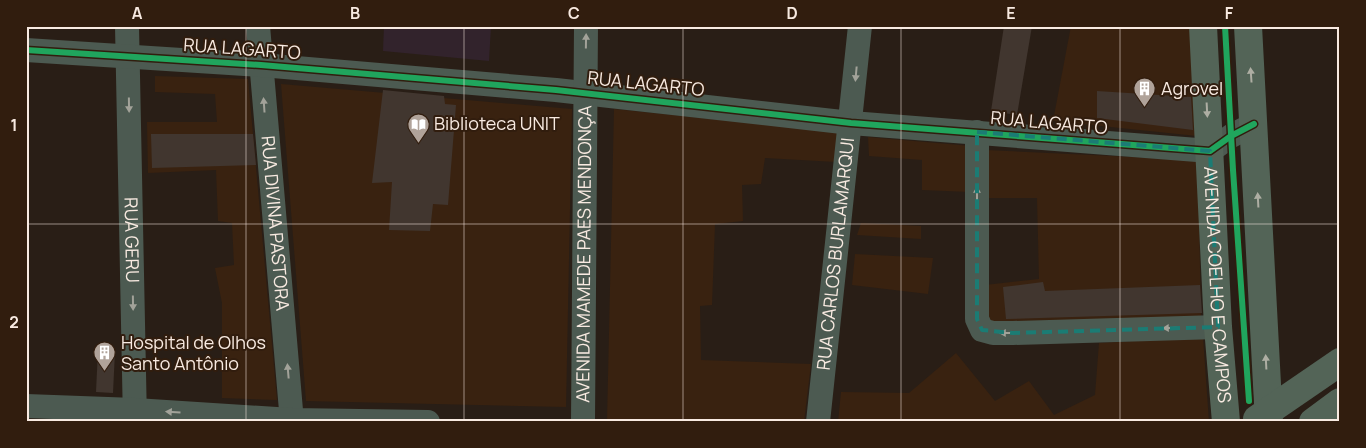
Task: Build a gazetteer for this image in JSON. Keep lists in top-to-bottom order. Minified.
{"streets":{"main road":["AVENIDA COELHO E CAMPOS"],"street":["RUA LAGARTO","RUA DIVINA PASTORA","RUA GERU","AVENIDA MAMEDE PAES MENDONÇA","RUA CARLOS BURLAMARQUI"]},"crossings":[["RUA LAGARTO","RUA DIVINA PASTORA"],["RUA LAGARTO","RUA GERU"],["RUA LAGARTO","AVENIDA MAMEDE PAES MENDONÇA"],["RUA LAGARTO","RUA CARLOS BURLAMARQUI"],["RUA LAGARTO","AVENIDA COELHO E CAMPOS"]],"one_way":["RUA DIVINA PASTORA","RUA GERU"],"places":{"building":["Agrovel","Hospital de Olhos Santo Antônio"],"library":["Biblioteca UNIT"]},"grid":{"columns":["A","B","C","D","E","F"],"rows":["1","2"]}}
